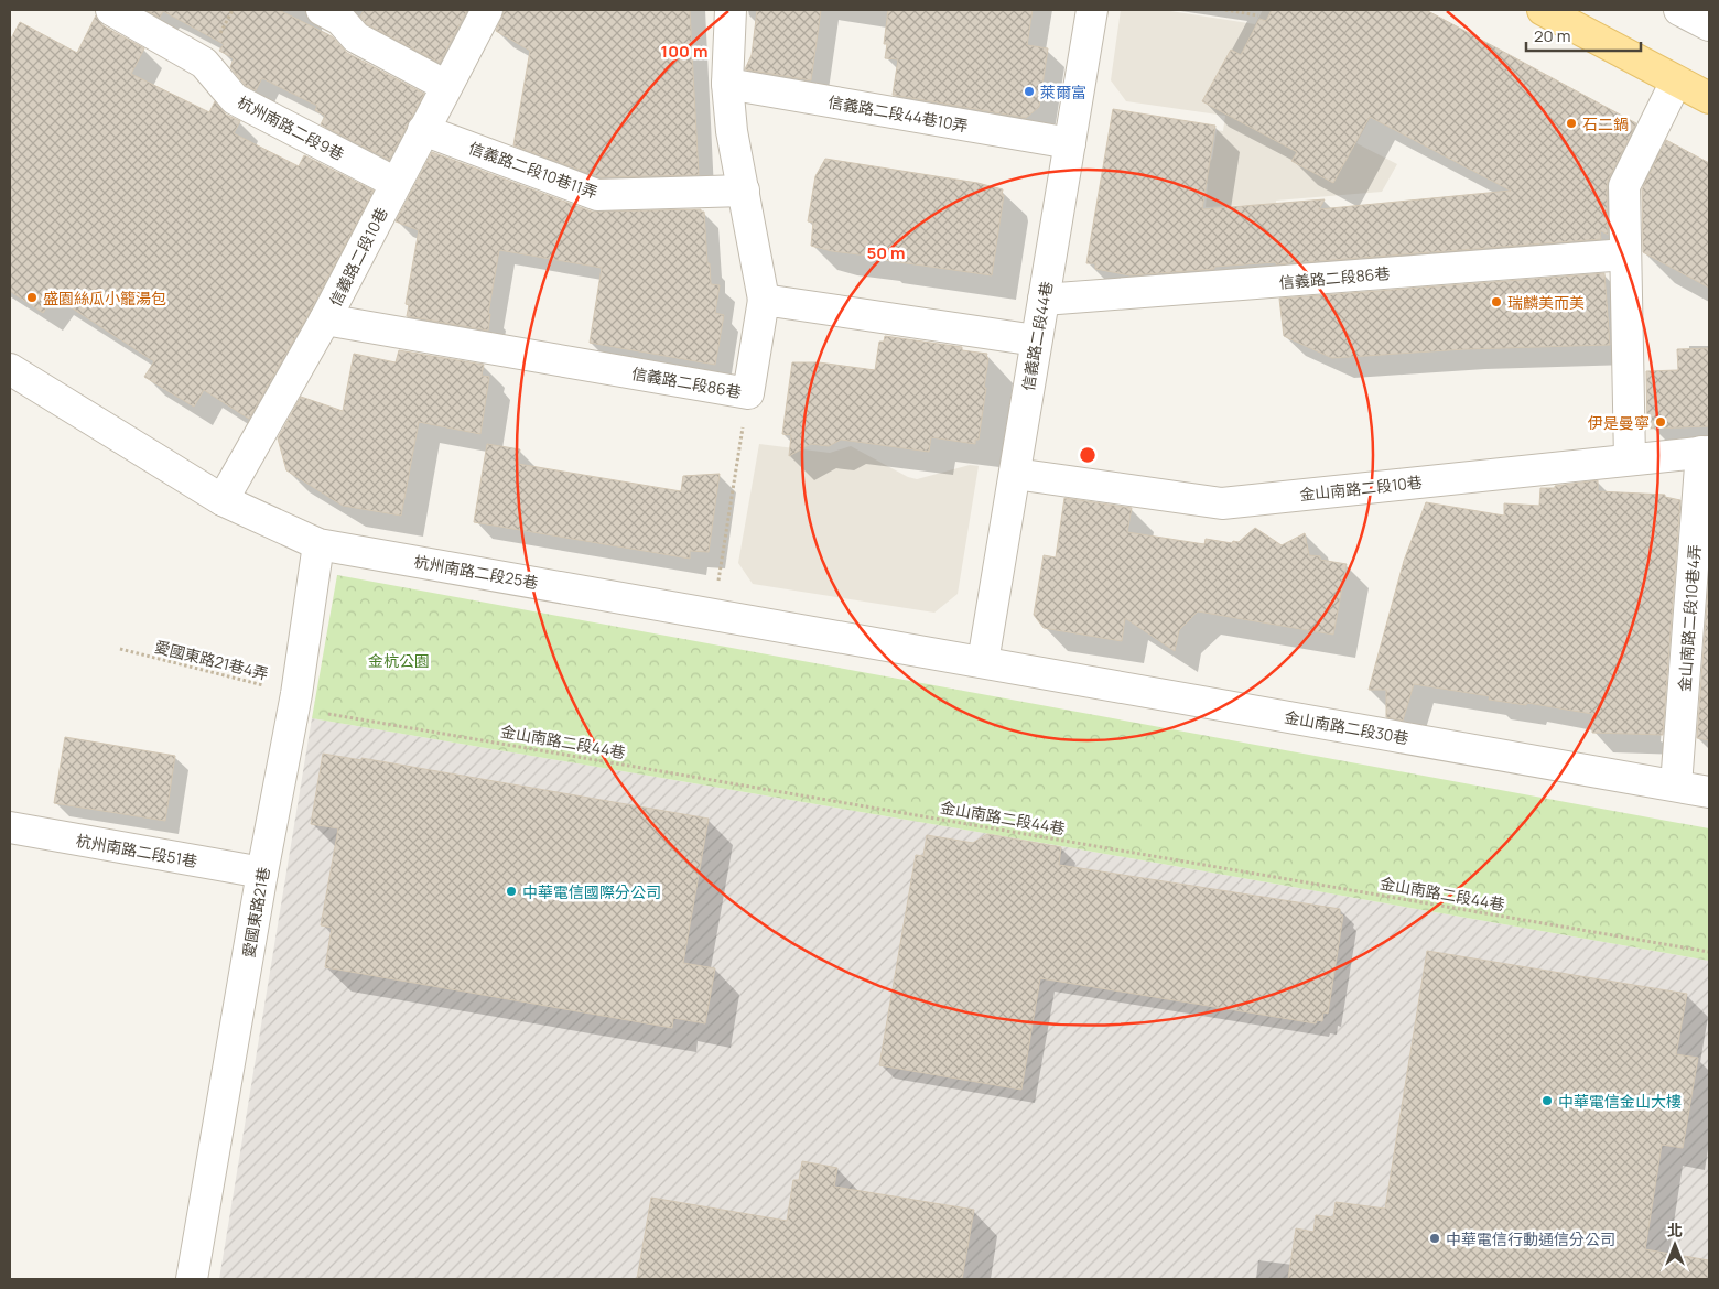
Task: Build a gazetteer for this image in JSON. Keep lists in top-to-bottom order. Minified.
{"streets":{"street":["信義路二段44巷10弄","杭州南路二段9巷","信義路二段10巷11弄","信義路二段10巷","信義路二段86巷","信義路二段44巷","金山南路二段10巷","杭州南路二段25巷","金山南路二段10巷4弄","金山南路二段30巷","杭州南路二段51巷","愛國東路21巷"],"path":["愛國東路21巷4弄","金山南路二段44巷"]},"crossings":[["信義路二段44巷10弄","信義路二段44巷"],["杭州南路二段9巷","信義路二段10巷"],["信義路二段10巷11弄","信義路二段10巷"],["信義路二段10巷","信義路二段86巷"],["信義路二段10巷","杭州南路二段25巷"],["信義路二段86巷","信義路二段44巷"],["信義路二段44巷","金山南路二段10巷"],["信義路二段44巷","杭州南路二段25巷"],["信義路二段44巷","金山南路二段30巷"],["金山南路二段10巷","金山南路二段10巷4弄"],["杭州南路二段25巷","金山南路二段30巷"],["杭州南路二段25巷","愛國東路21巷"],["金山南路二段10巷4弄","金山南路二段30巷"],["愛國東路21巷4弄","金山南路二段44巷"],["愛國東路21巷4弄","愛國東路21巷"],["金山南路二段44巷","愛國東路21巷"],["杭州南路二段51巷","愛國東路21巷"]],"parks":["金杭公園"],"places":["萊爾富","石二鍋","盛園絲瓜小籠湯包","瑞麟美而美","伊是曼寧","中華電信國際分公司","中華電信金山大樓","中華電信行動通信分公司"],"scale_bar":"20 m","north":"top","rings":["100 m","50 m"]}
